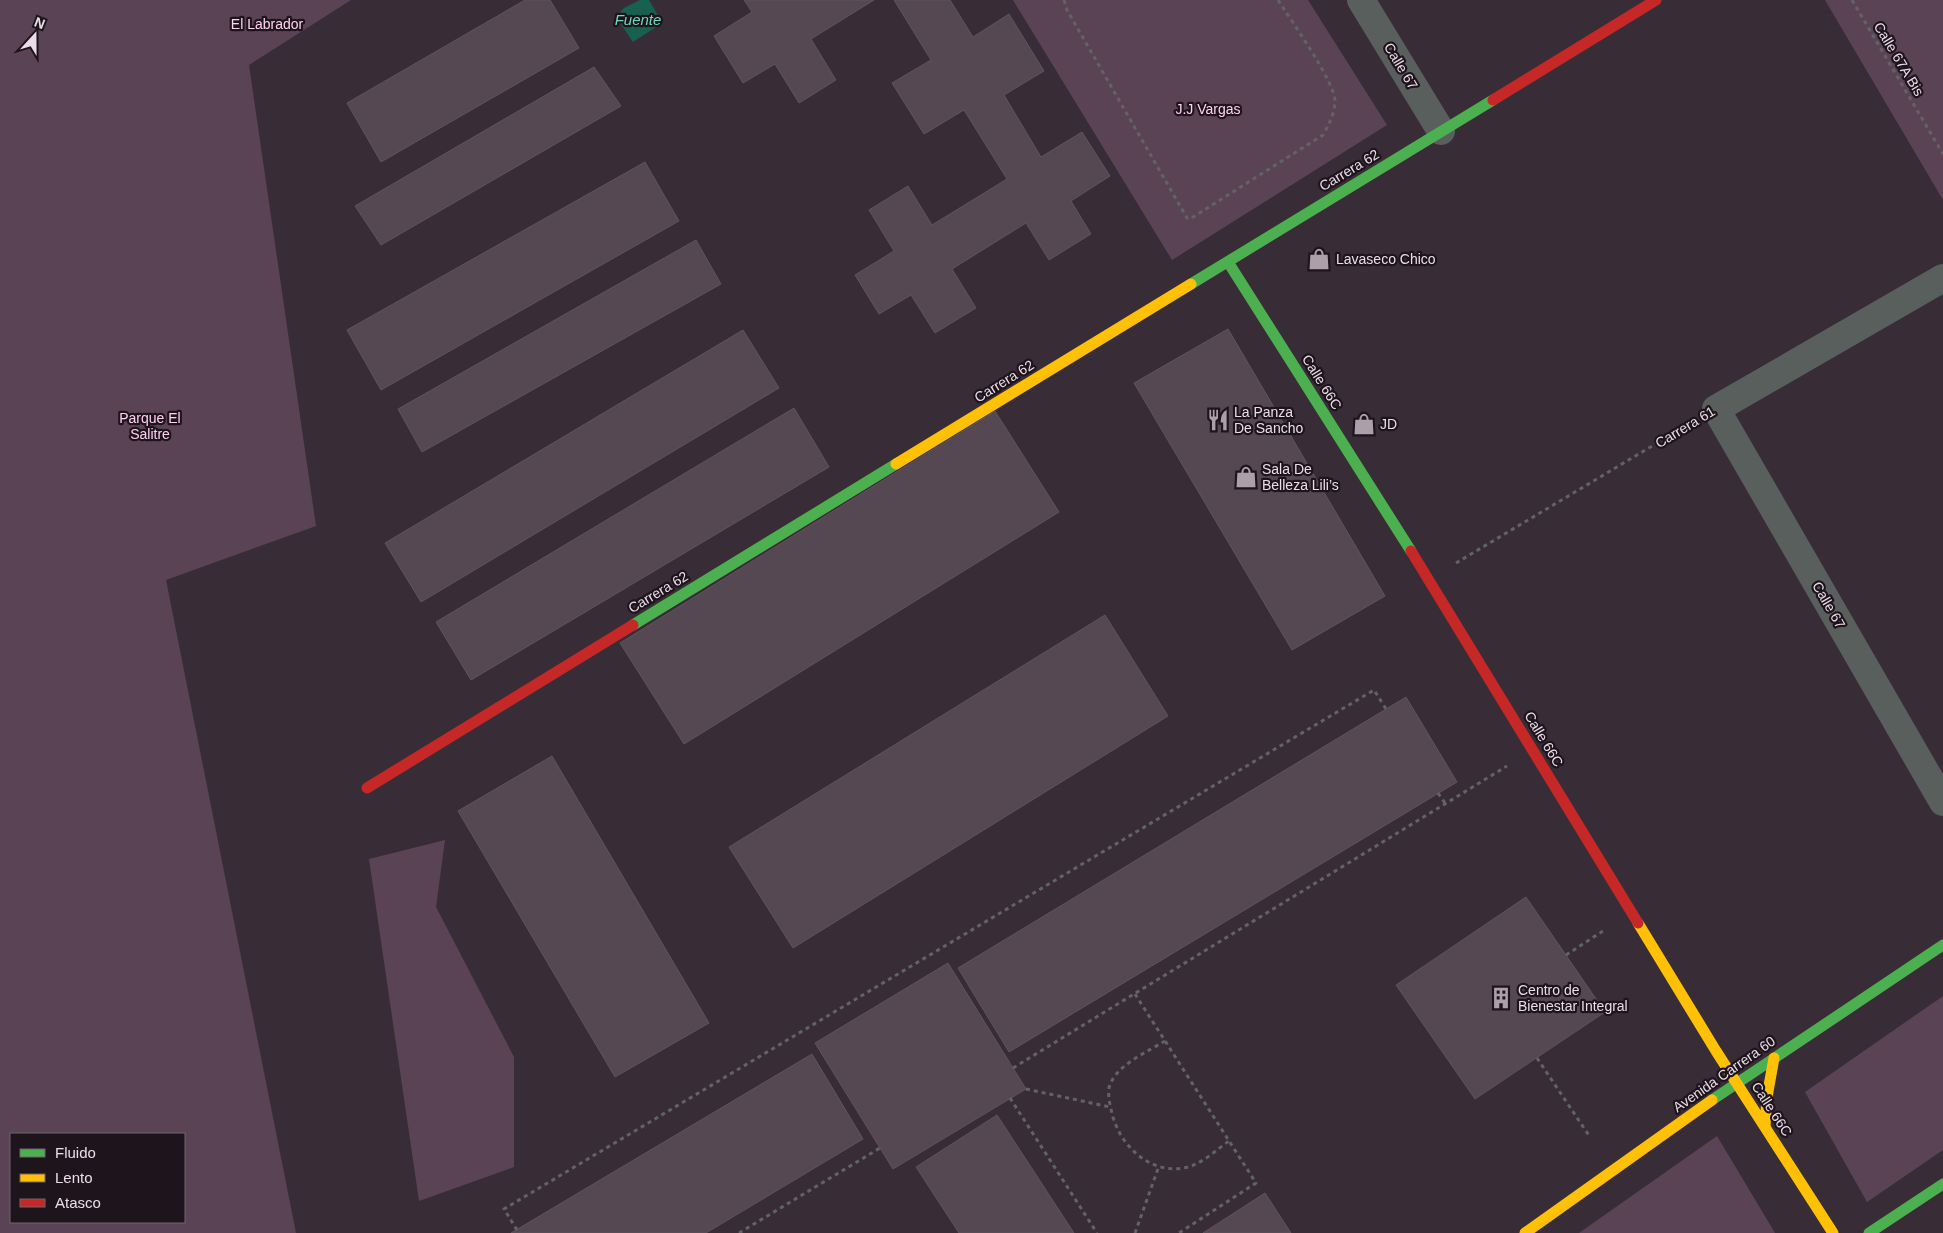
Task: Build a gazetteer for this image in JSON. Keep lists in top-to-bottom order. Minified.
{"streets":{"street":["Calle 67","Carrera 62","Calle 66C","Carrera 61","Avenida Carrera 60"],"path":["Calle 67A Bis"]},"crossings":[["Calle 67","Carrera 62"],["Calle 67","Carrera 61"],["Carrera 62","Calle 66C"],["Calle 66C","Carrera 61"],["Calle 66C","Avenida Carrera 60"]],"water":["Fuente"],"parks":["El Labrador","J.J Vargas","Parque El Salitre"],"places":{"shop":["Lavaseco Chico","JD","Sala De Belleza Lili’s"],"restaurant":["La Panza De Sancho"],"building":["Centro de Bienestar Integral"]},"legend":["Fluido","Lento","Atasco"],"north":"top"}
